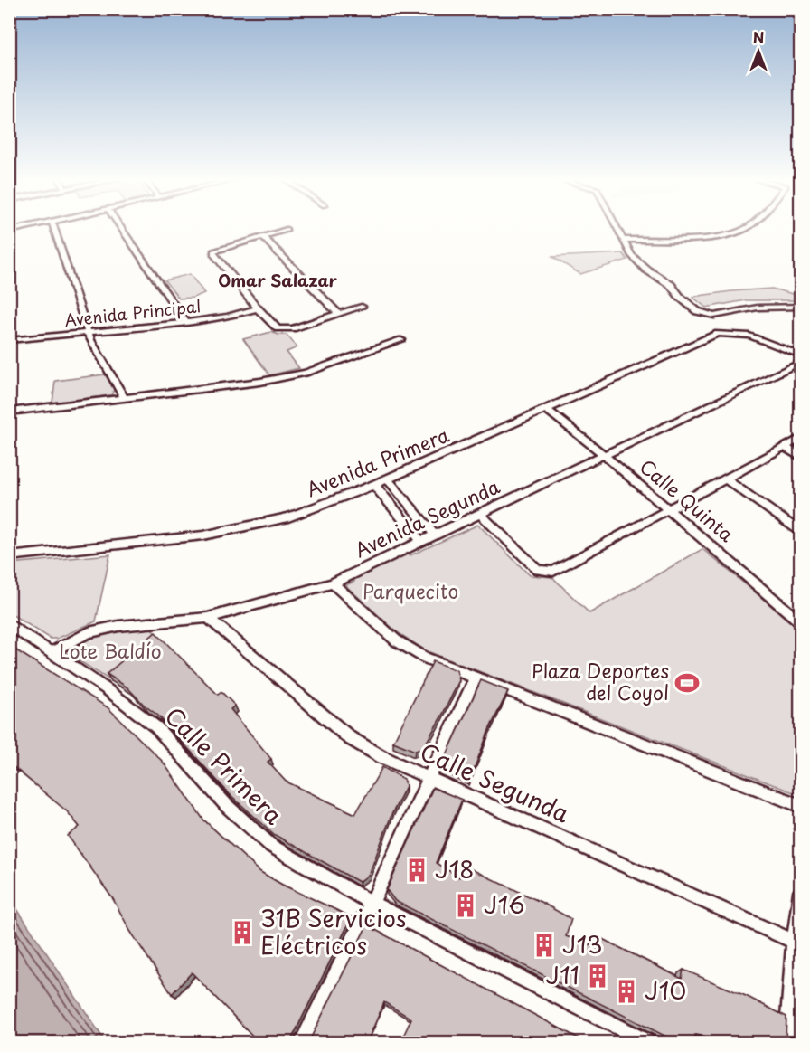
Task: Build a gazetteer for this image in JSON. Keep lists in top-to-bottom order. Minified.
{"streets":{"street":["Avenida Principal","Avenida Primera","Calle Quinta","Avenida Segunda","Calle Primera","Calle Segunda"]},"crossings":[["Avenida Primera","Calle Quinta"],["Calle Quinta","Avenida Segunda"],["Avenida Segunda","Calle Primera"],["Avenida Segunda","Calle Segunda"]],"districts":["Omar Salazar"],"parks":["Parquecito","Lote Baldío"],"places":{"sports":["Plaza Deportes del Coyol"],"building":["J18","J16","31B Servicios Eléctricos","J13","J11","J10"]},"north":"top"}
